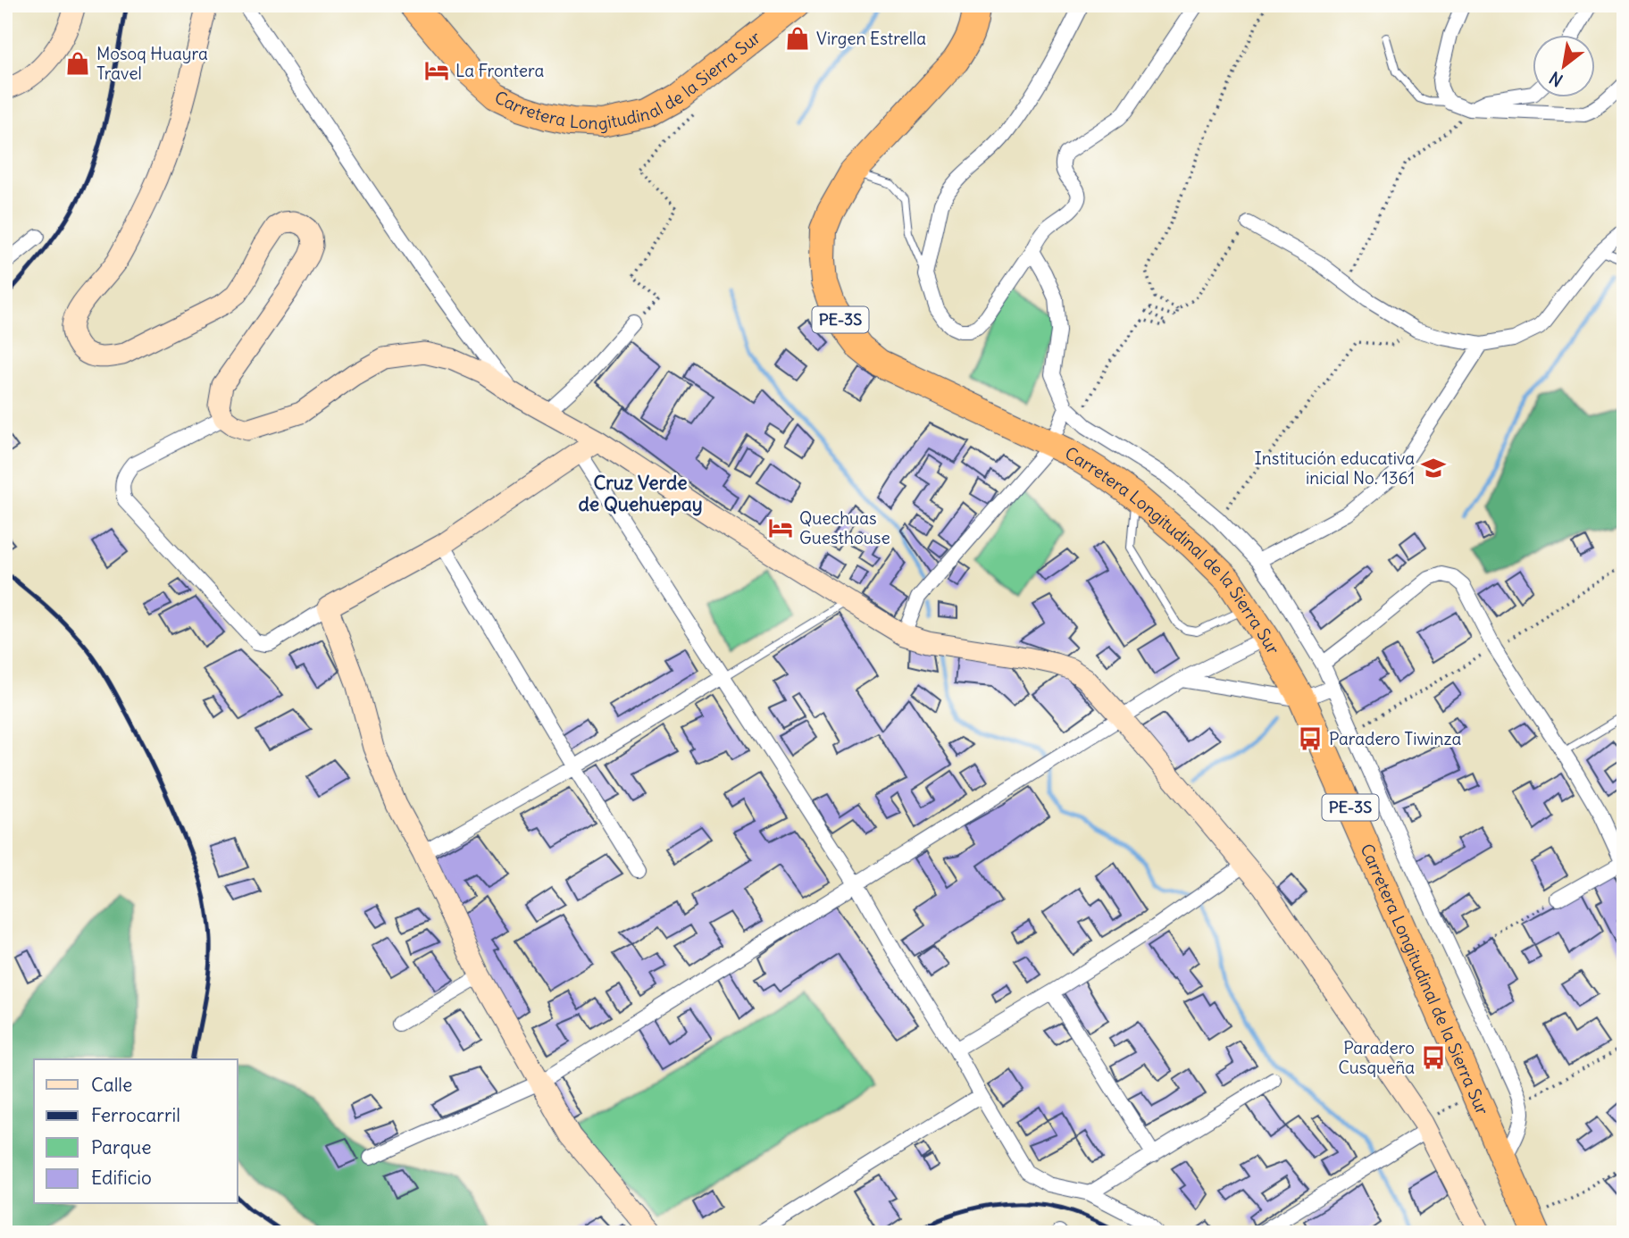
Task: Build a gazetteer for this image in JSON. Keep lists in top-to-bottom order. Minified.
{"streets":{"highway":["Carretera Longitudinal de la Sierra Sur","PE-3S"]},"districts":["Cruz Verde de Quehuepay"],"places":{"shop":["Virgen Estrella","Mosoq Huayra Travel"],"hotel":["La Frontera","Quechuas Guesthouse"],"school or university":["Institución educativa inicial No. 1361"],"bus stop":["Paradero Tiwinza","Paradero Cusqueña"]},"legend":["Calle","Ferrocarril","Parque","Edificio"],"north":"bottom left"}
